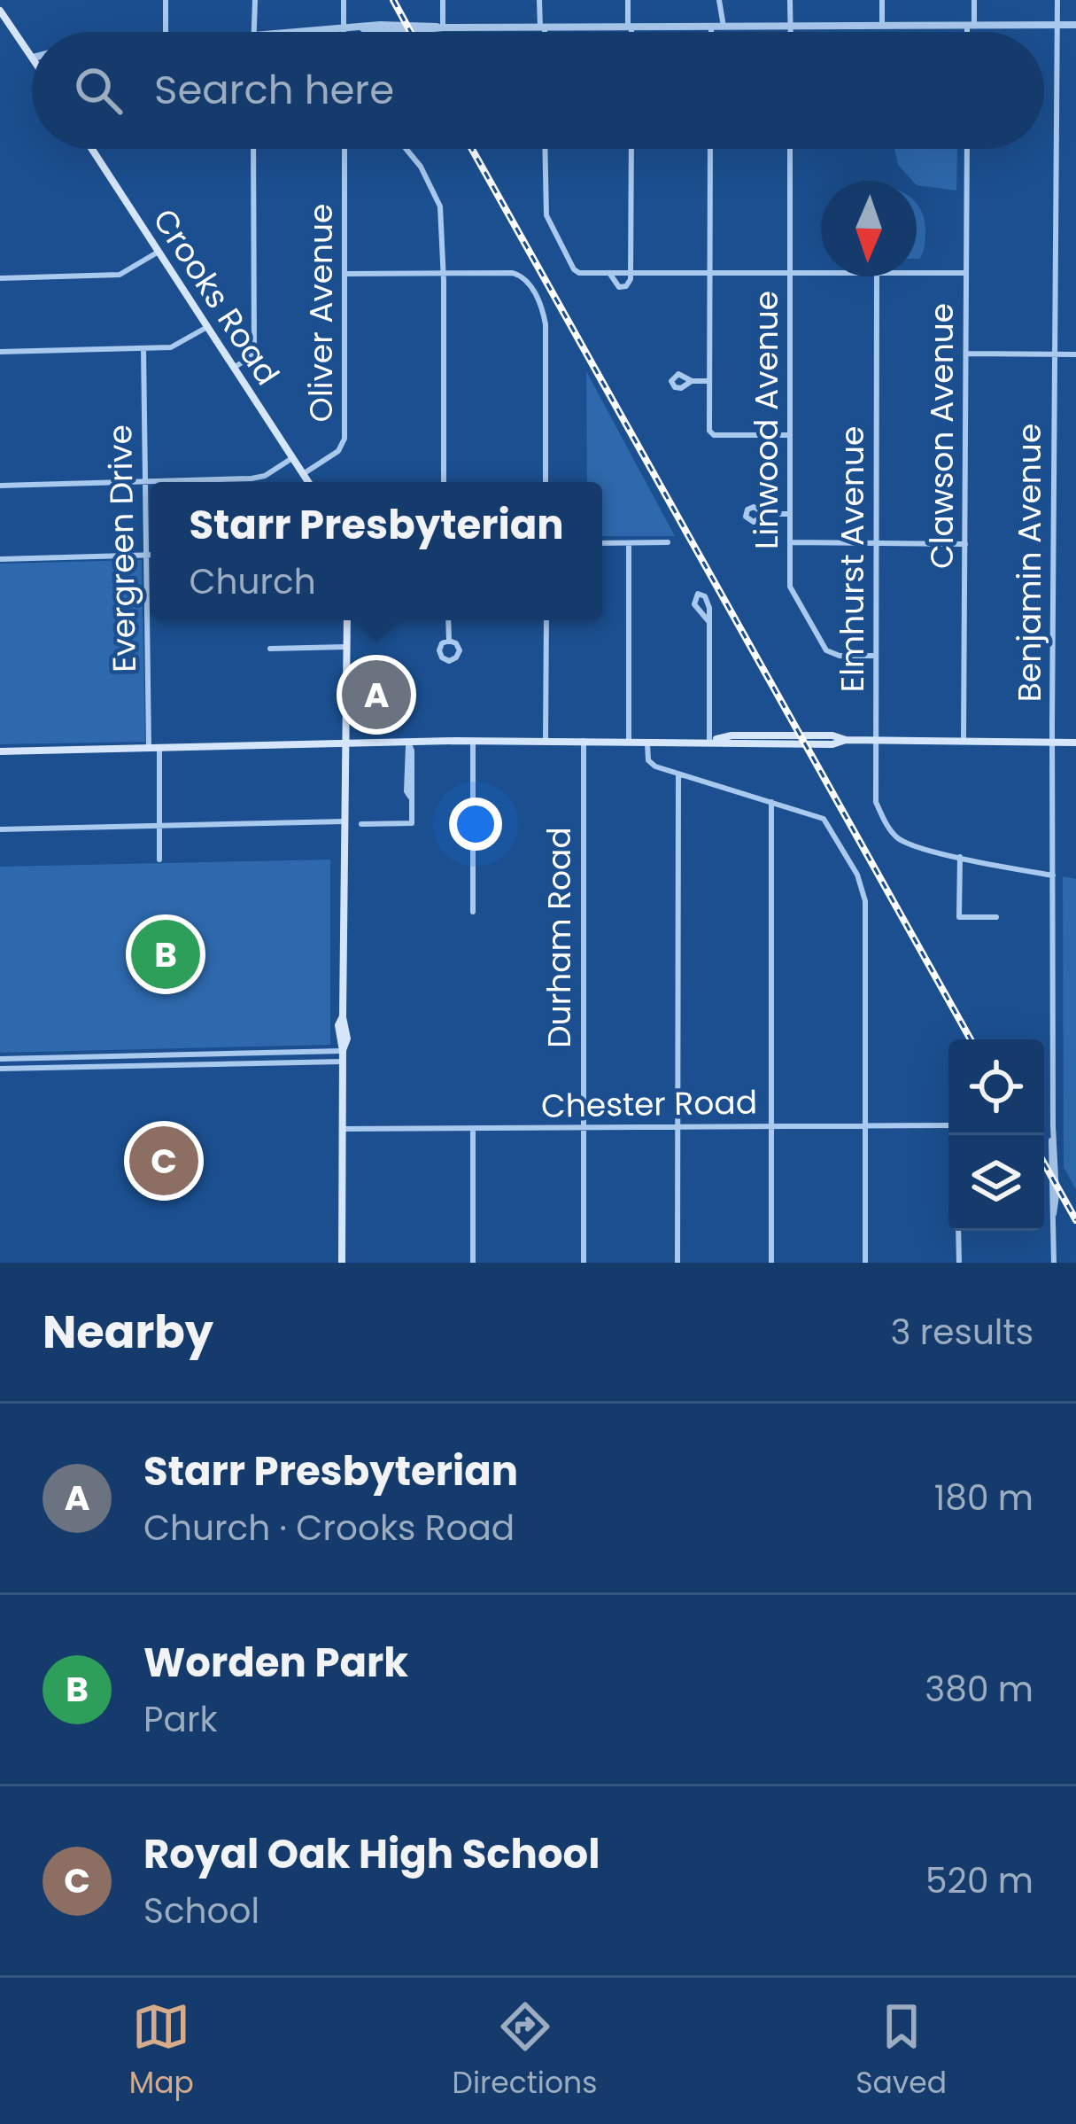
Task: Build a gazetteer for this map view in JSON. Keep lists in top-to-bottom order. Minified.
{"streets":{"main road":["Crooks Road"],"street":["Oliver Avenue","Linwood Avenue","Clawson Avenue","Evergreen Drive","Elmhurst Avenue","Benjamin Avenue","Durham Road","Chester Road"]},"crossings":[["Crooks Road","Oliver Avenue"],["Linwood Avenue","Elmhurst Avenue"],["Durham Road","Chester Road"]],"north":"bottom","page":{"search":"Search here","popup":["Starr Presbyterian","Church"],"pins":["A","B","C"],"heading":["Nearby","3 results"],"list":[{"mark":"A","name":"Starr Presbyterian","note":"Church · Crooks Road","value":"180 m"},{"mark":"B","name":"Worden Park","note":"Park","value":"380 m"},{"mark":"C","name":"Royal Oak High School","note":"School","value":"520 m"}],"nav":["Map","Directions","Saved"]}}
